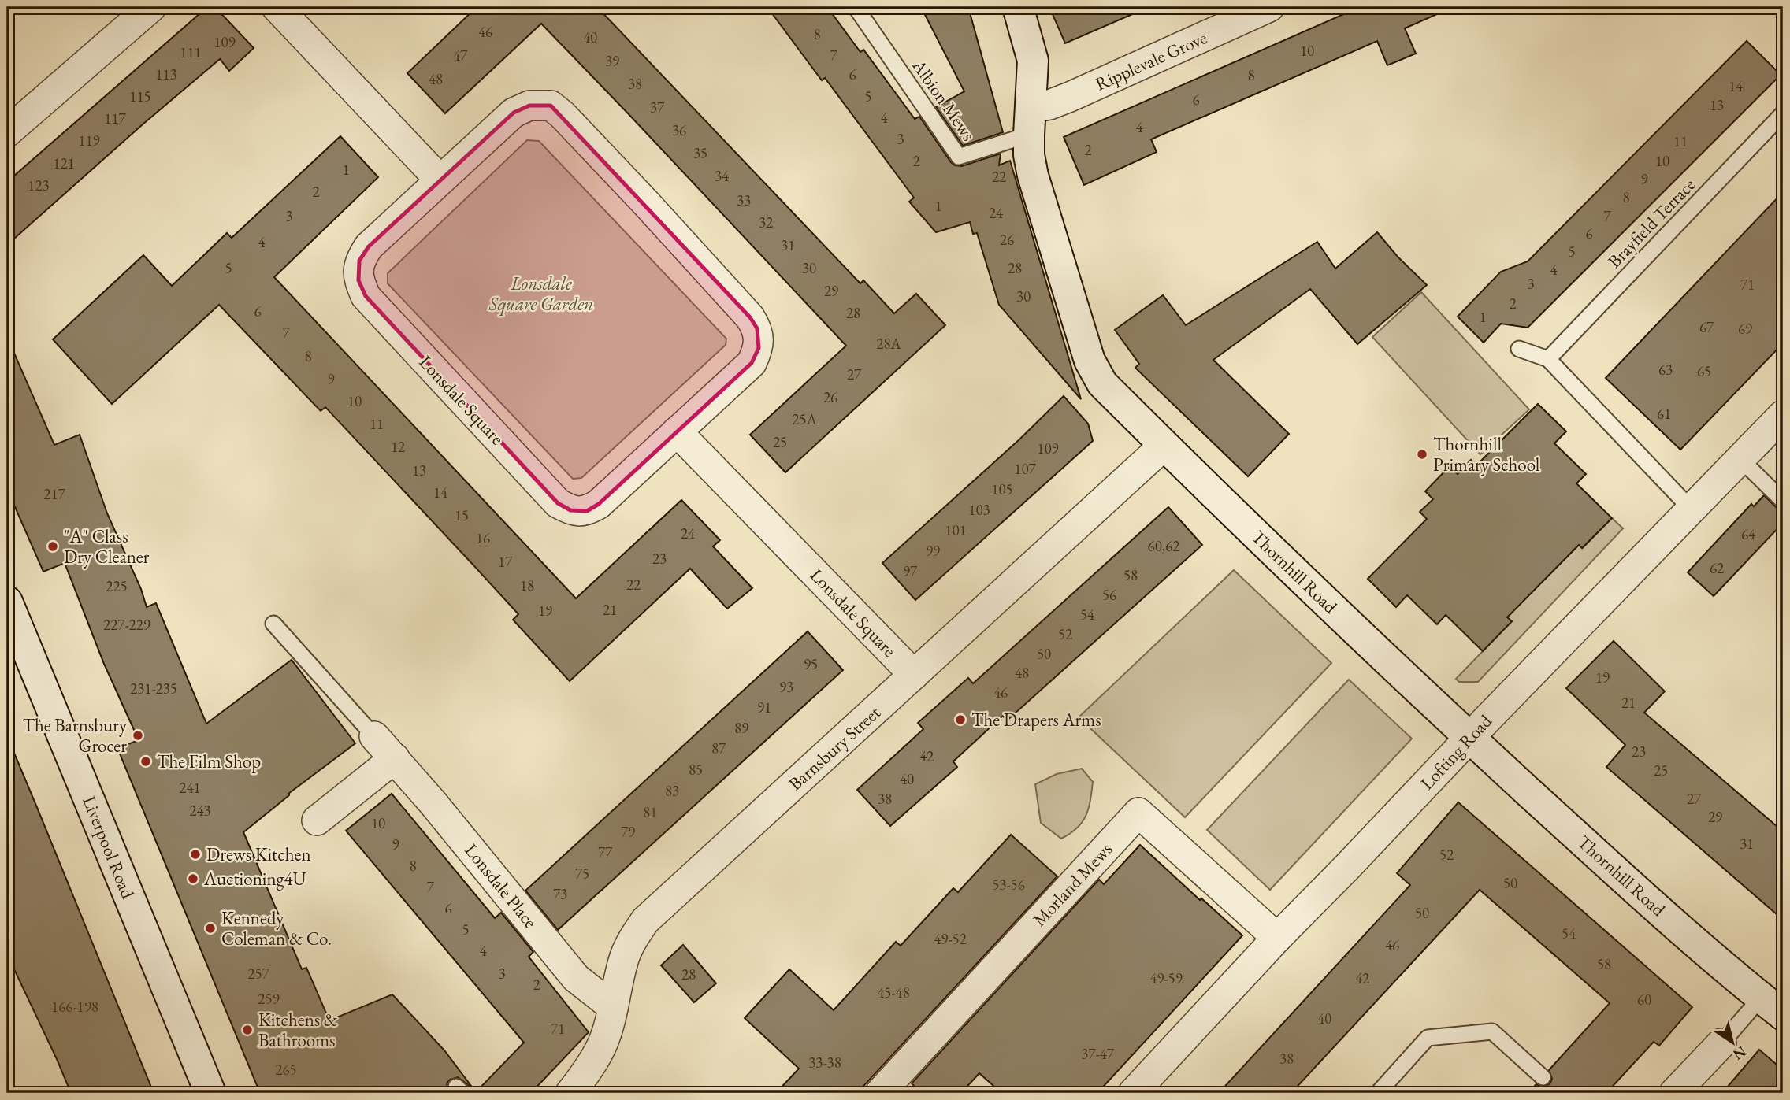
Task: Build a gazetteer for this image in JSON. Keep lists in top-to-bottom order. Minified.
{"streets":{"street":["Ripplevale Grove","Lonsdale Square","Thornhill Road","Barnsbury Street","Lofting Road","Liverpool Road","Morland Mews","Lonsdale Place"],"lane":["Albion Mews","Brayfield Terrace"]},"crossings":[["Ripplevale Grove","Albion Mews"],["Ripplevale Grove","Thornhill Road"],["Albion Mews","Thornhill Road"],["Lonsdale Square","Barnsbury Street"],["Thornhill Road","Barnsbury Street"],["Thornhill Road","Lofting Road"],["Barnsbury Street","Lonsdale Place"],["Lofting Road","Morland Mews"]],"parks":["Lonsdale Square Garden"],"places":["Thornhill Primary School","\"A\" Class Dry Cleaner","The Drapers Arms","The Barnsbury Grocer","The Film Shop","Drews Kitchen","Auctioning4U","Kennedy Coleman & Co.","Kitchens & Bathrooms"],"house_numbers":["46","8","40","109","10","111","47","7","39","113","6","8","48","38","14","115","5","6","13","37","4","117","4","36","3","119","11","2","35","2","10","121","1","34","22","9","123","2","8","33","1","24","3","7","32","6","26","4","31","5","5","30","28","4","3","71","29","30","2","6","28","1","67","69","7","28A","8","63","65","27","9","26","10","61","25A","11","25","12","109","107","13","105","14","217","103","15","101","24","64","16","60,62","99","23","17","62","97","58","22","18","225","56","21","19","54","227-229","52","50","95","48","19","93","231-235","46","21","91","89","87","23","42","85","25","40","241","83","38","27","243","81","29","10","79","31","9","77","52","8","75","50","53-56","7","73","6","50","5","54","49-52","46","4","58","257","3","28","49-59","42","2","45-48","259","60","166-198","40","71","37-47","38","33-38","265"],"north":"bottom right"}
